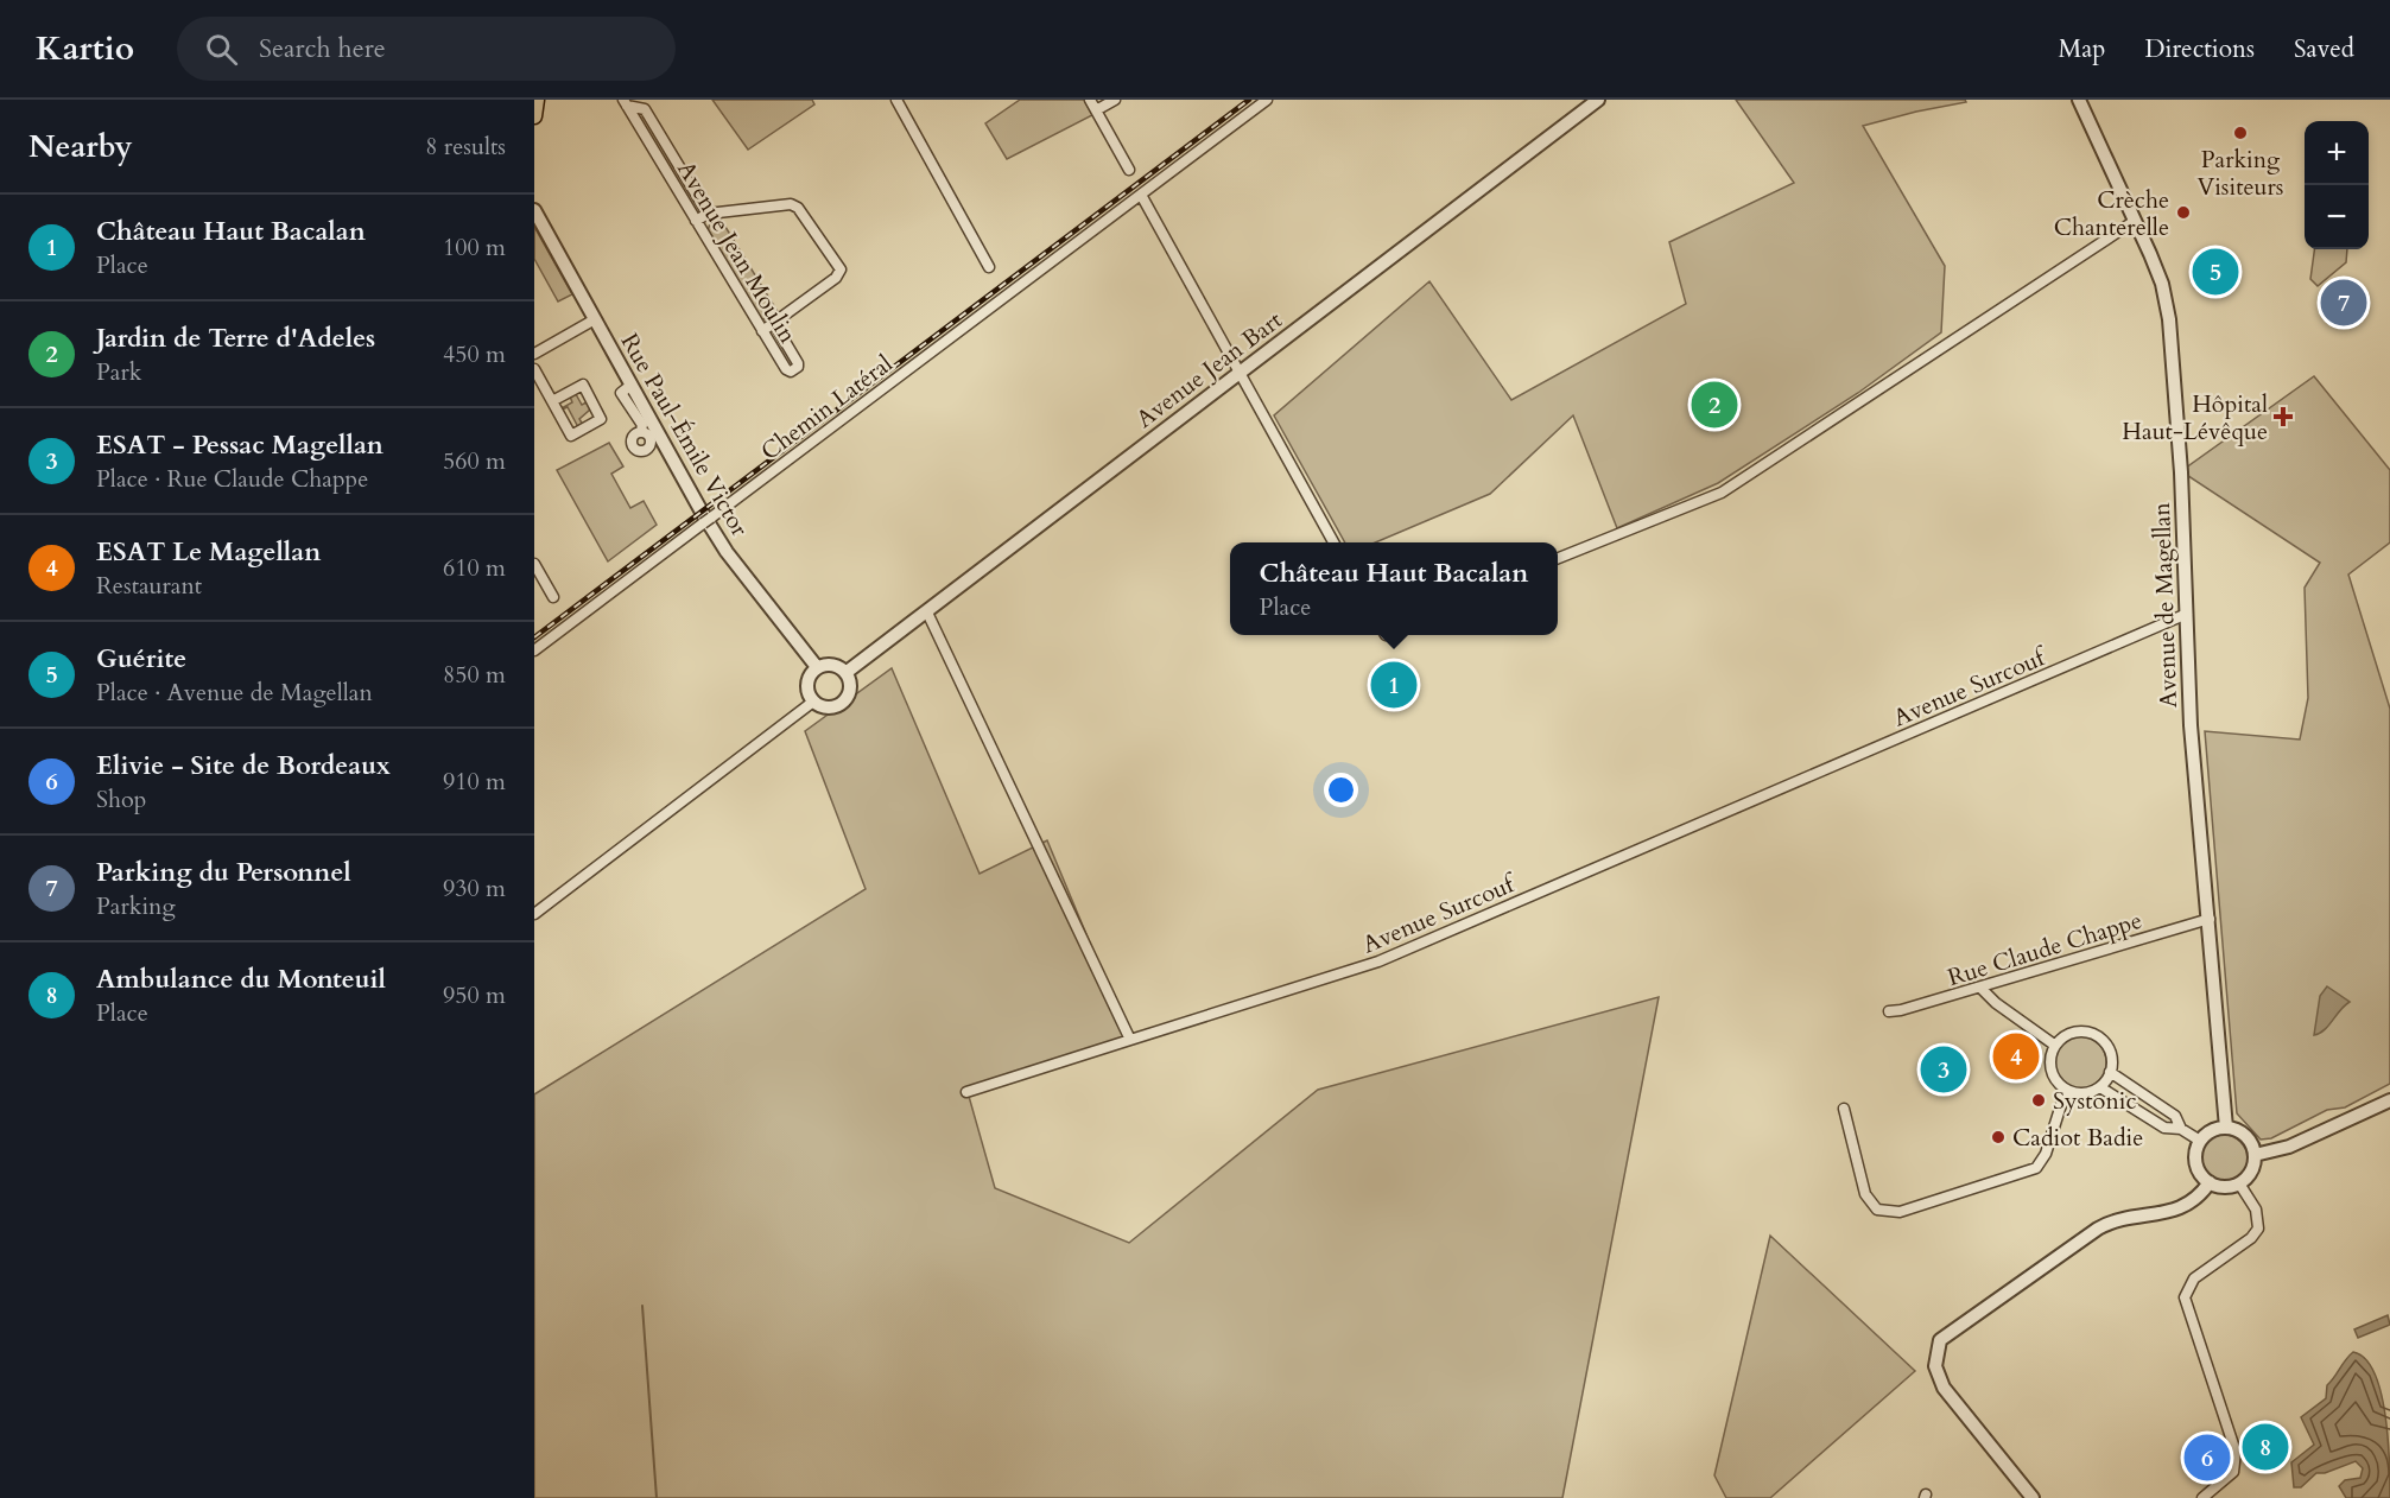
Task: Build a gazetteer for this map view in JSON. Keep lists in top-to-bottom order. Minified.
{"streets":{"street":["Avenue Jean Moulin","Avenue Jean Bart","Chemin Latéral","Rue Paul-Émile Victor","Avenue de Magellan","Avenue Surcouf","Rue Claude Chappe"]},"crossings":[["Avenue Jean Bart","Rue Paul-Émile Victor"],["Avenue de Magellan","Avenue Surcouf"],["Avenue de Magellan","Rue Claude Chappe"]],"places":{"other":["Parking Visiteurs","Crèche Chanterelle","Systonic","Cadiot Badie"],"health":["Hôpital Haut-Lévêque"]},"page":{"header":"Kartio","search":"Search here","nav":["Map","Directions","Saved"],"heading":["Nearby","8 results"],"map_buttons":["+","−"],"list":[{"mark":"1","name":"Château Haut Bacalan","note":"Place","value":"100 m"},{"mark":"2","name":"Jardin de Terre d'Adeles","note":"Park","value":"450 m"},{"mark":"3","name":"ESAT - Pessac Magellan","note":"Place · Rue Claude Chappe","value":"560 m"},{"mark":"4","name":"ESAT Le Magellan","note":"Restaurant","value":"610 m"},{"mark":"5","name":"Guérite","note":"Place · Avenue de Magellan","value":"850 m"},{"mark":"6","name":"Elivie - Site de Bordeaux","note":"Shop","value":"910 m"},{"mark":"7","name":"Parking du Personnel","note":"Parking","value":"930 m"},{"mark":"8","name":"Ambulance du Monteuil","note":"Place","value":"950 m"}],"pins":["5","7","2","1","4","3","8","6"],"popup":["Château Haut Bacalan","Place"]}}
